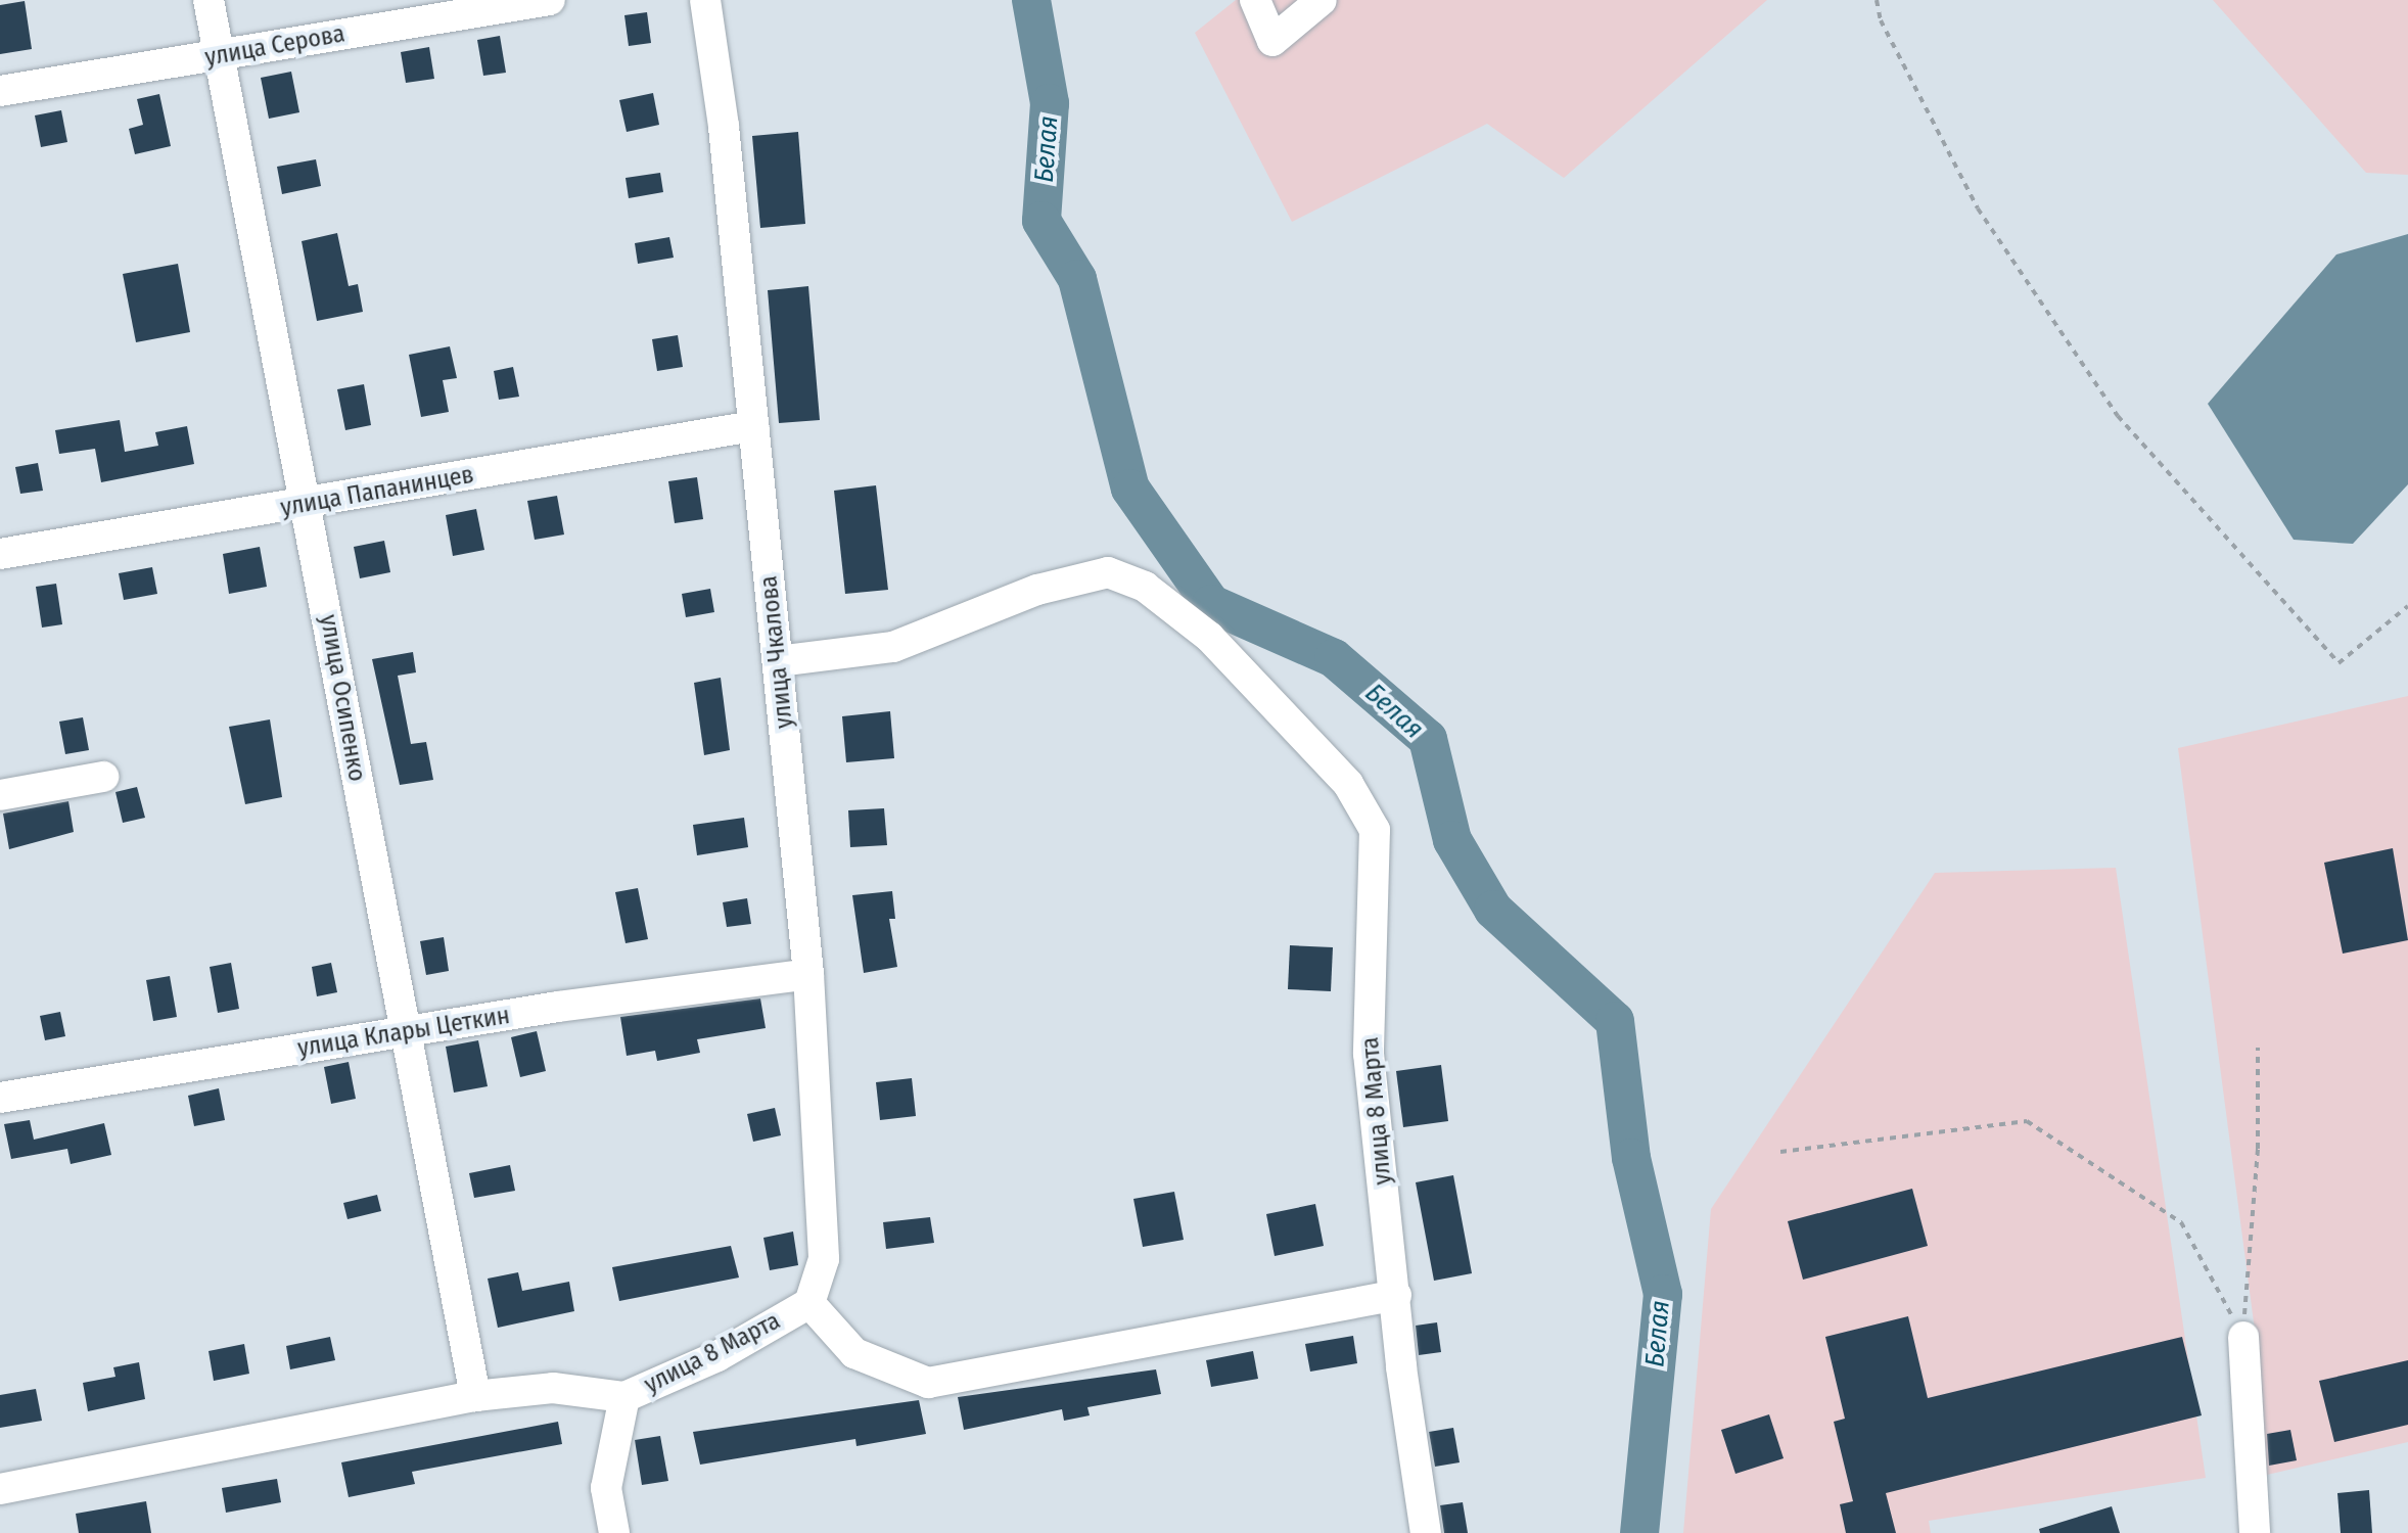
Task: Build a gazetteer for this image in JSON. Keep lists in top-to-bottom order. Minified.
{"streets":{"street":["улица Серова","улица Папанинцев","улица Чкалова","улица Осипенко","улица Клары Цеткин","улица 8 Марта"]},"crossings":[["улица Серова","улица Осипенко"],["улица Папанинцев","улица Чкалова"],["улица Папанинцев","улица Осипенко"],["улица Чкалова","улица Клары Цеткин"],["улица Чкалова","улица 8 Марта"],["улица Осипенко","улица Клары Цеткин"],["улица Осипенко","улица 8 Марта"]],"water":["Белая"]}
